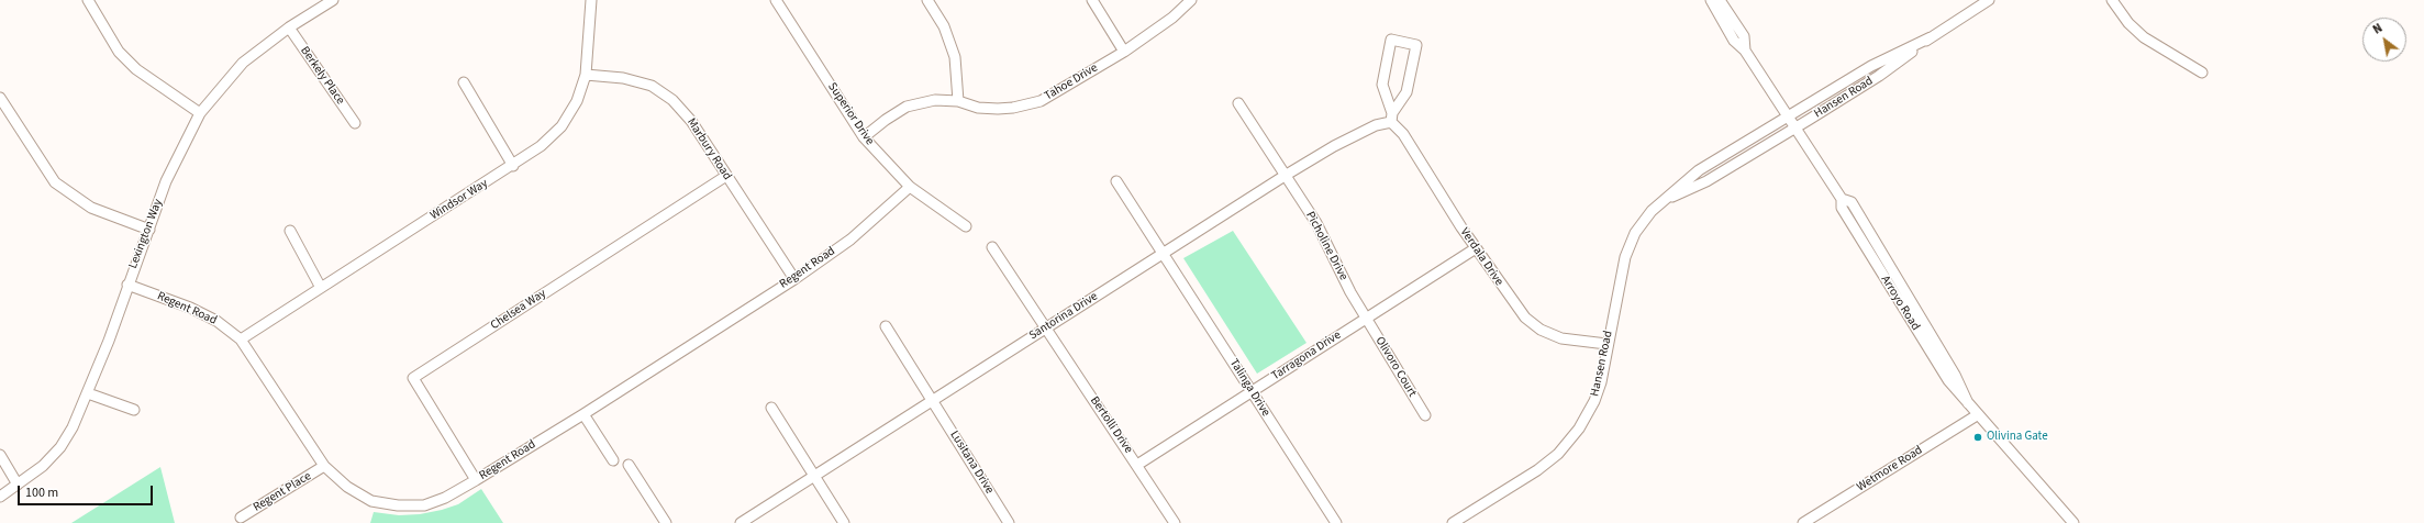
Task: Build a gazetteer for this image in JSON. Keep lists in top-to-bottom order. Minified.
{"streets":{"street":["Berkely Place","Tahoe Drive","Hansen Road","Superior Drive","Marbury Road","Windsor Way","Lexington Way","Picholine Drive","Verdala Drive","Regent Road","Arroyo Road","Chelsea Way","Santorina Drive","Tarragona Drive","Olivoro Court","Talinga Drive","Bertolli Drive","Lusitana Drive","Wetmore Road","Regent Place"]},"crossings":[["Berkely Place","Lexington Way"],["Tahoe Drive","Superior Drive"],["Hansen Road","Verdala Drive"],["Hansen Road","Arroyo Road"],["Superior Drive","Regent Road"],["Marbury Road","Windsor Way"],["Marbury Road","Regent Road"],["Marbury Road","Chelsea Way"],["Windsor Way","Regent Road"],["Lexington Way","Regent Road"],["Picholine Drive","Santorina Drive"],["Picholine Drive","Tarragona Drive"],["Picholine Drive","Olivoro Court"],["Verdala Drive","Santorina Drive"],["Verdala Drive","Tarragona Drive"],["Regent Road","Chelsea Way"],["Regent Road","Regent Place"],["Arroyo Road","Wetmore Road"],["Santorina Drive","Talinga Drive"],["Santorina Drive","Bertolli Drive"],["Santorina Drive","Lusitana Drive"],["Tarragona Drive","Olivoro Court"],["Tarragona Drive","Talinga Drive"],["Tarragona Drive","Bertolli Drive"]],"places":["Olivina Gate"],"scale_bar":"100 m","north":"top left"}
